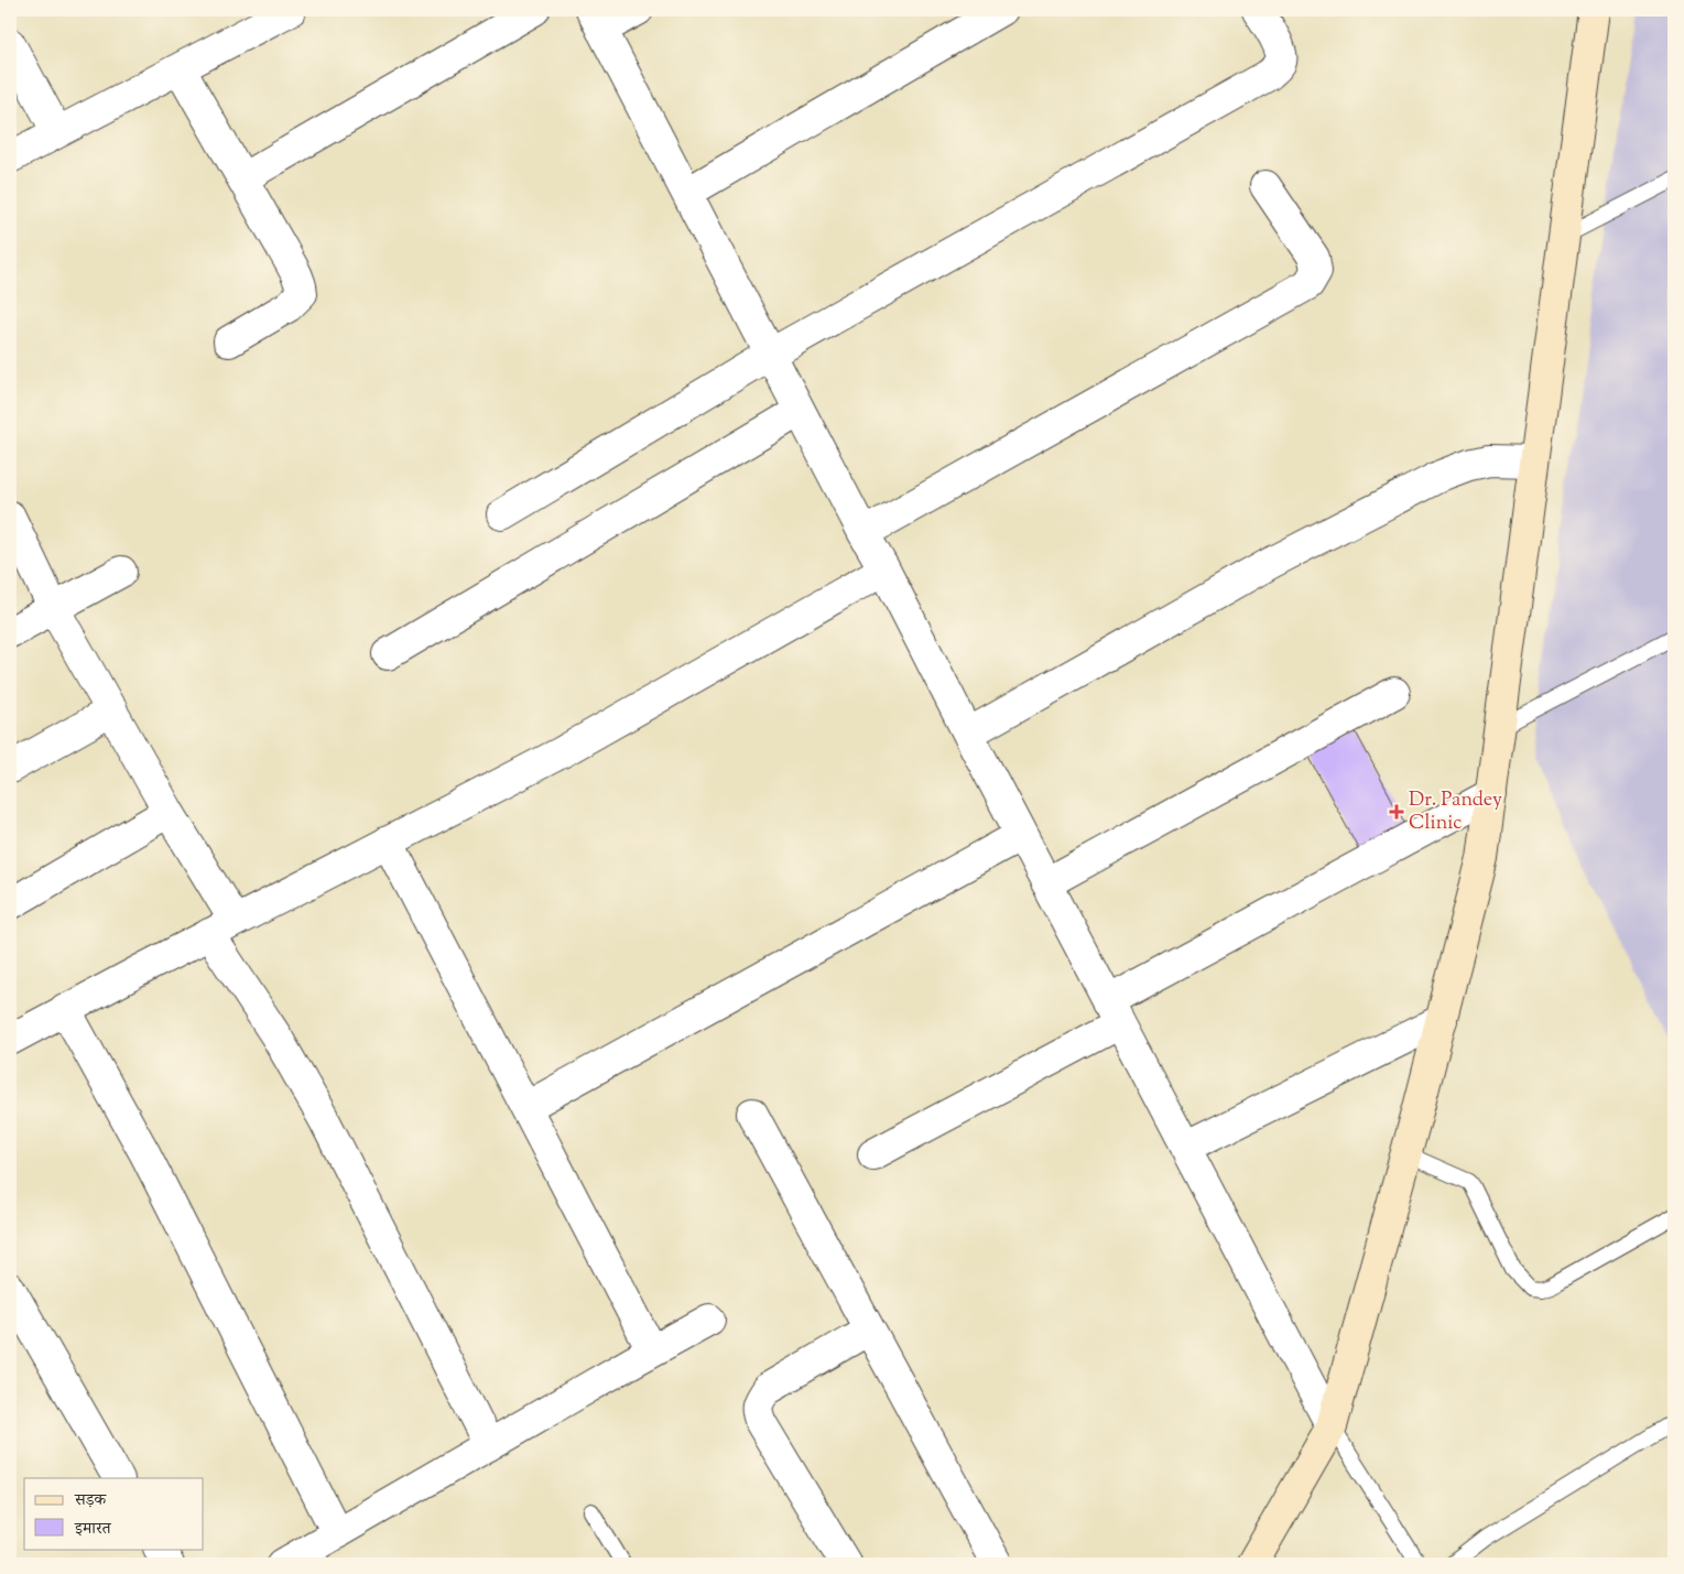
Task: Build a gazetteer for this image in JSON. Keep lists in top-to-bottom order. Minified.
{"places":{"health":["Dr. Pandey Clinic"]},"legend":["सड़क","इमारत"]}
